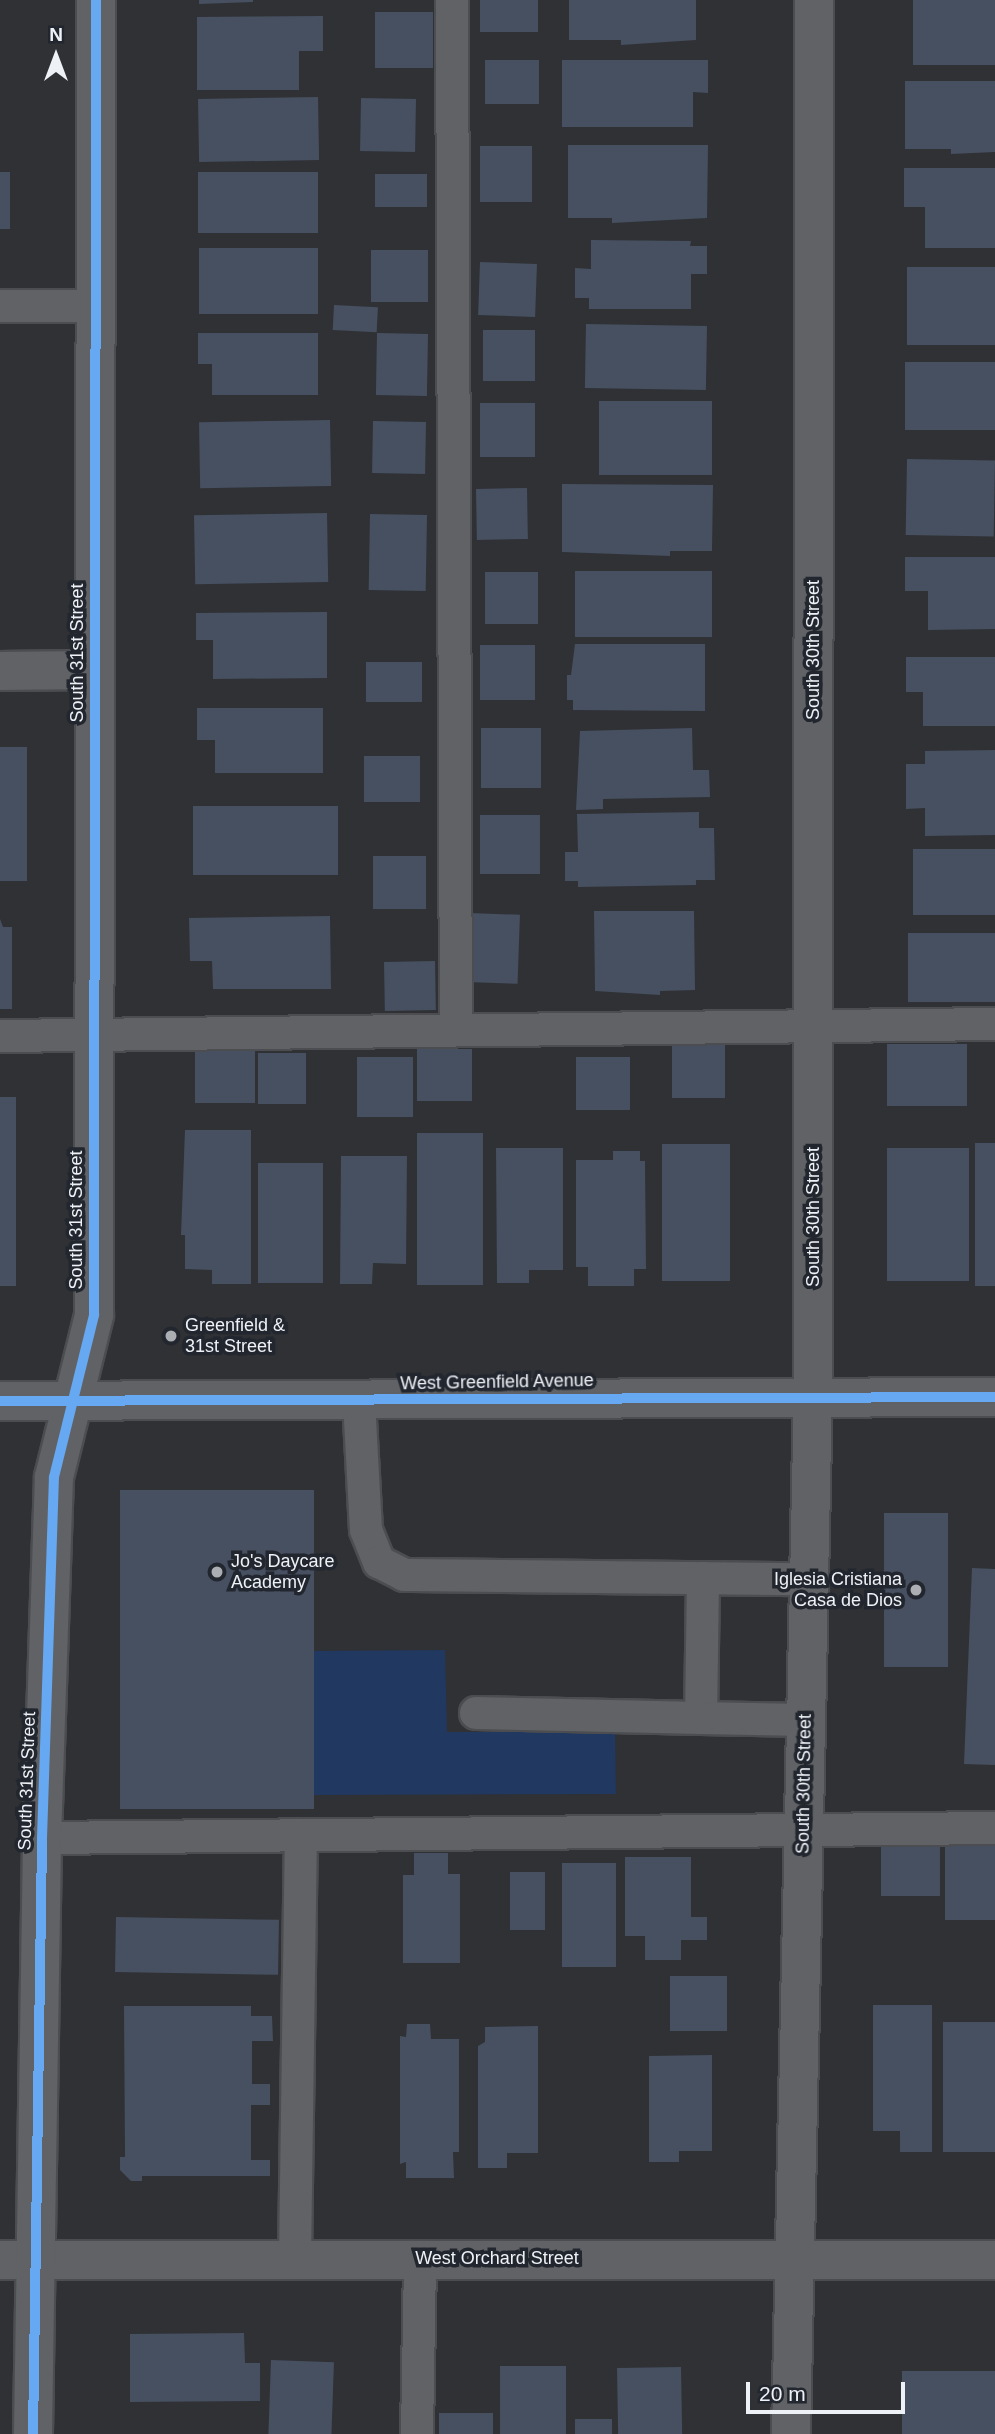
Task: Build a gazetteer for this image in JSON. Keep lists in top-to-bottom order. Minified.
{"streets":{"street":["South 30th Street","South 31st Street","West Greenfield Avenue","West Orchard Street"]},"crossings":[["South 30th Street","West Greenfield Avenue"],["South 30th Street","West Orchard Street"],["South 31st Street","West Greenfield Avenue"],["South 31st Street","West Orchard Street"]],"places":["Greenfield & 31st Street","Jo's Daycare Academy","Iglesia Cristiana Casa de Dios"],"scale_bar":"20 m","north":"top"}
